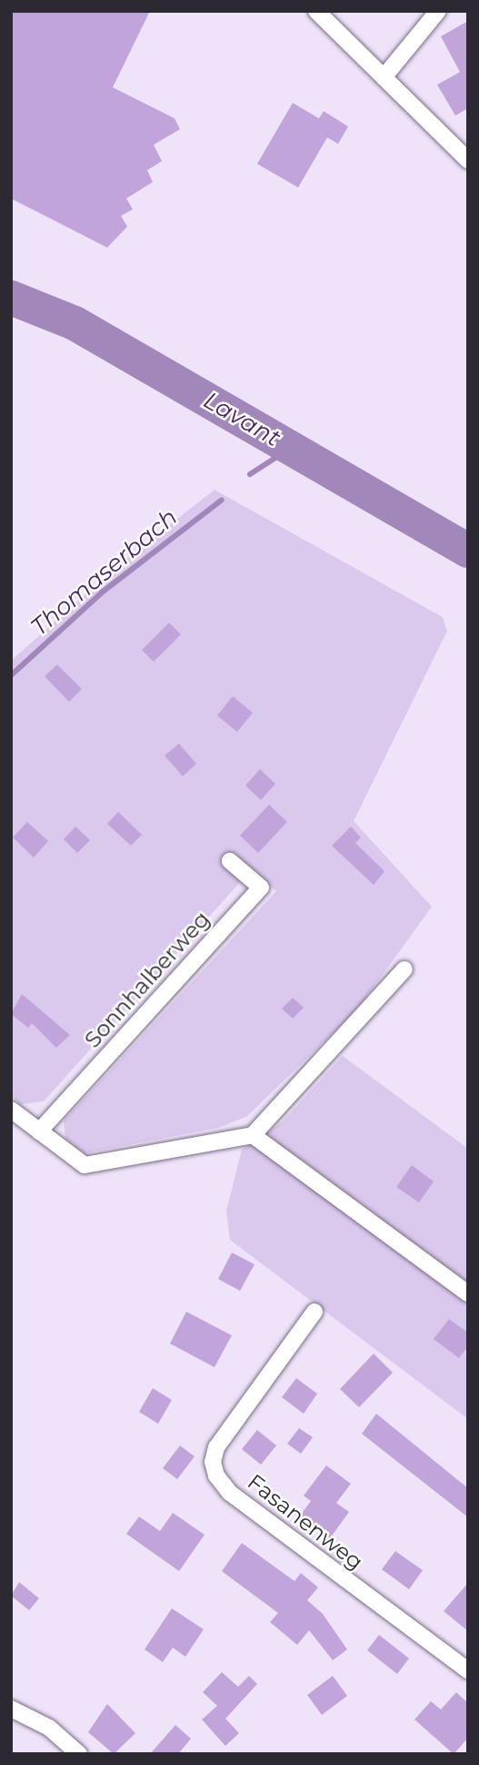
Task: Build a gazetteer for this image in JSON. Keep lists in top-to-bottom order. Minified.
{"streets":{"street":["Sonnhalberweg","Fasanenweg"]},"water":["Lavant","Thomaserbach"]}
